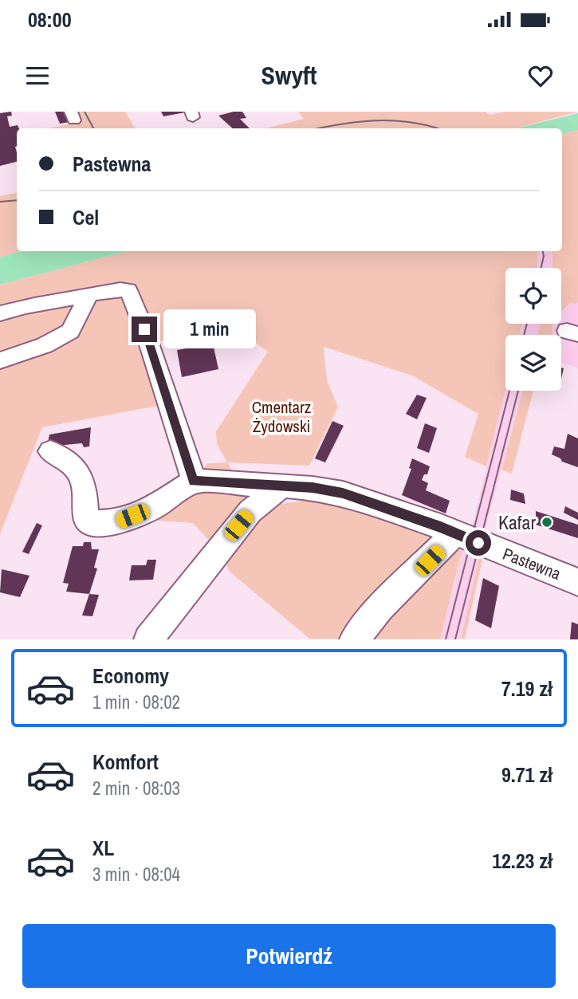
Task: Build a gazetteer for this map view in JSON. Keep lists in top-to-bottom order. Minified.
{"streets":{"street":["Pastewna"]},"parks":["Cmentarz Żydowski"],"places":["Kafar"],"page":{"status":"08:00","header":"Swyft","banner":["Pastewna","Cel"],"bubble":"1 min","list":[{"name":"Economy","note":"1 min · 08:02","value":"7.19 zł"},{"name":"Komfort","note":"2 min · 08:03","value":"9.71 zł"},{"name":"XL","note":"3 min · 08:04","value":"12.23 zł"}],"buttons":"Potwierdź"}}
